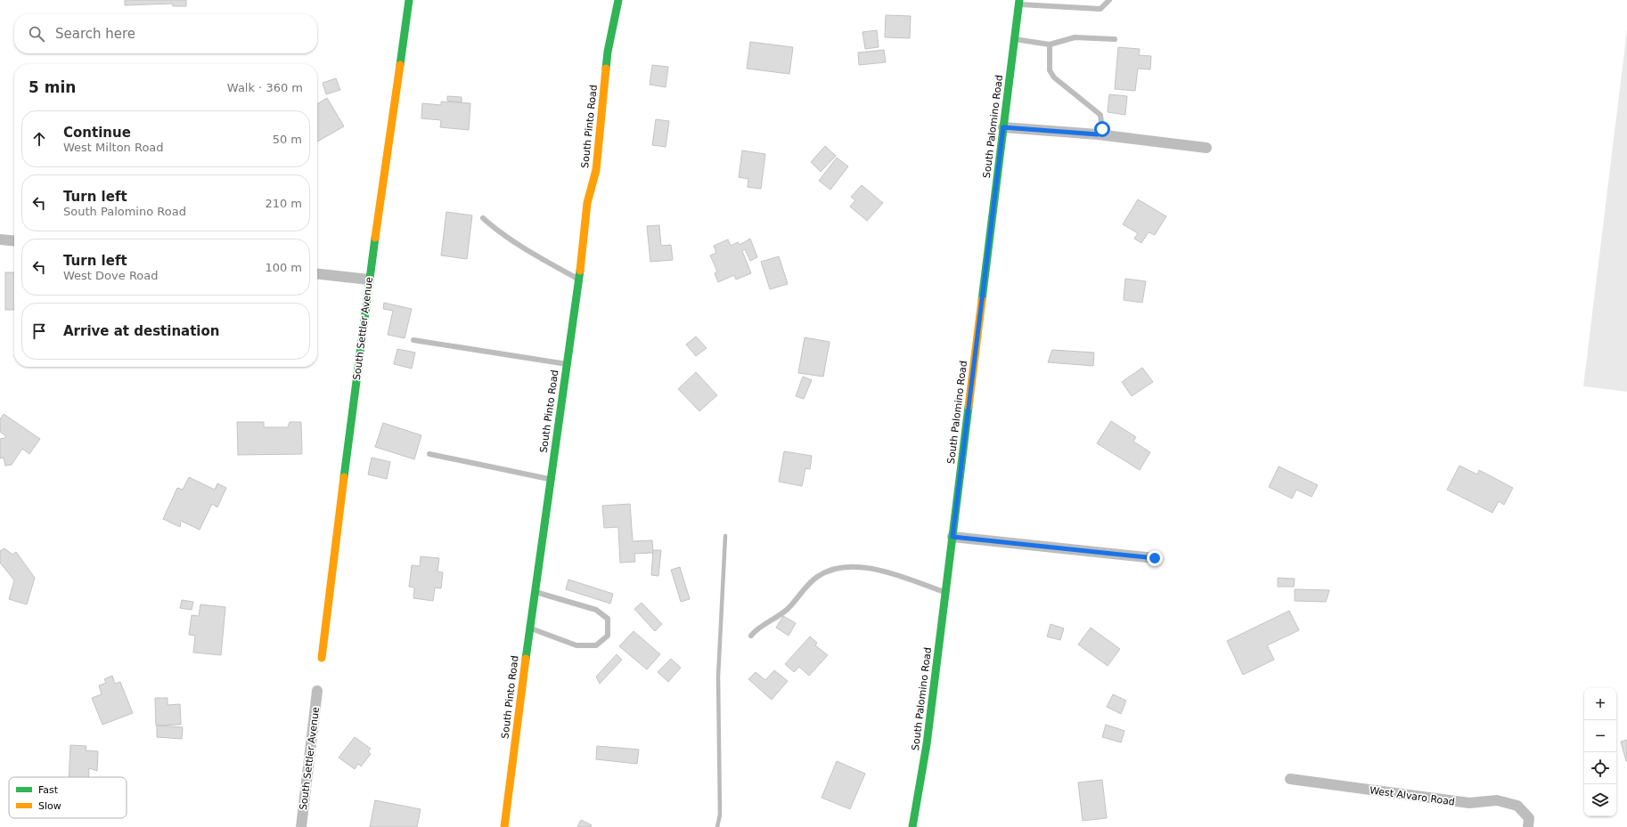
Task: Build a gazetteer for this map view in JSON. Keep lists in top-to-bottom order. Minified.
{"streets":{"street":["South Pinto Road","South Palomino Road","South Settler Avenue","West Alvaro Road"]},"legend":["Fast","Slow"],"page":{"search":"Search here","heading":["5 min","Walk · 360 m"],"list":[["Continue","West Milton Road","50 m"],["Turn left","South Palomino Road","210 m"],["Turn left","West Dove Road","100 m"],"Arrive at destination"],"map_buttons":["+","−"]}}
